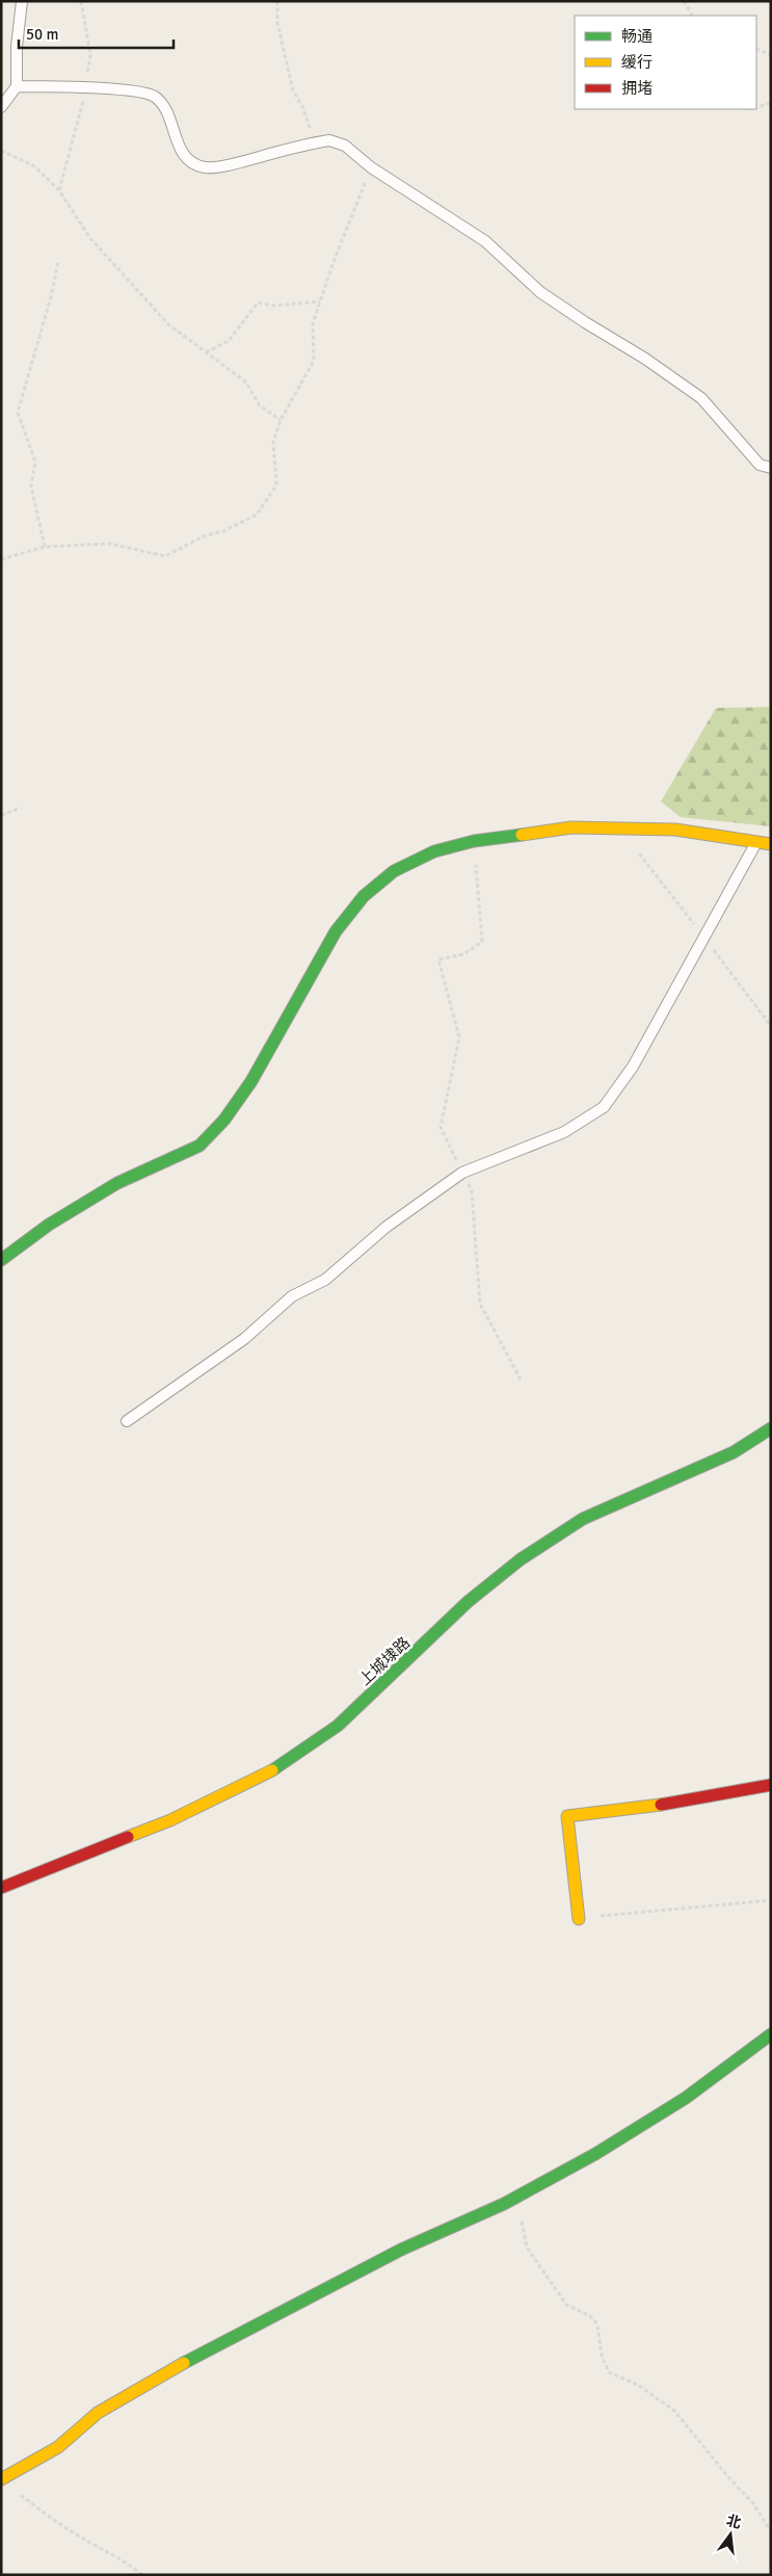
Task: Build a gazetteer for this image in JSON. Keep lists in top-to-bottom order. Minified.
{"streets":{"street":["上城埭路"]},"legend":["畅通","缓行","拥堵"],"scale_bar":"50 m","north":"top"}
